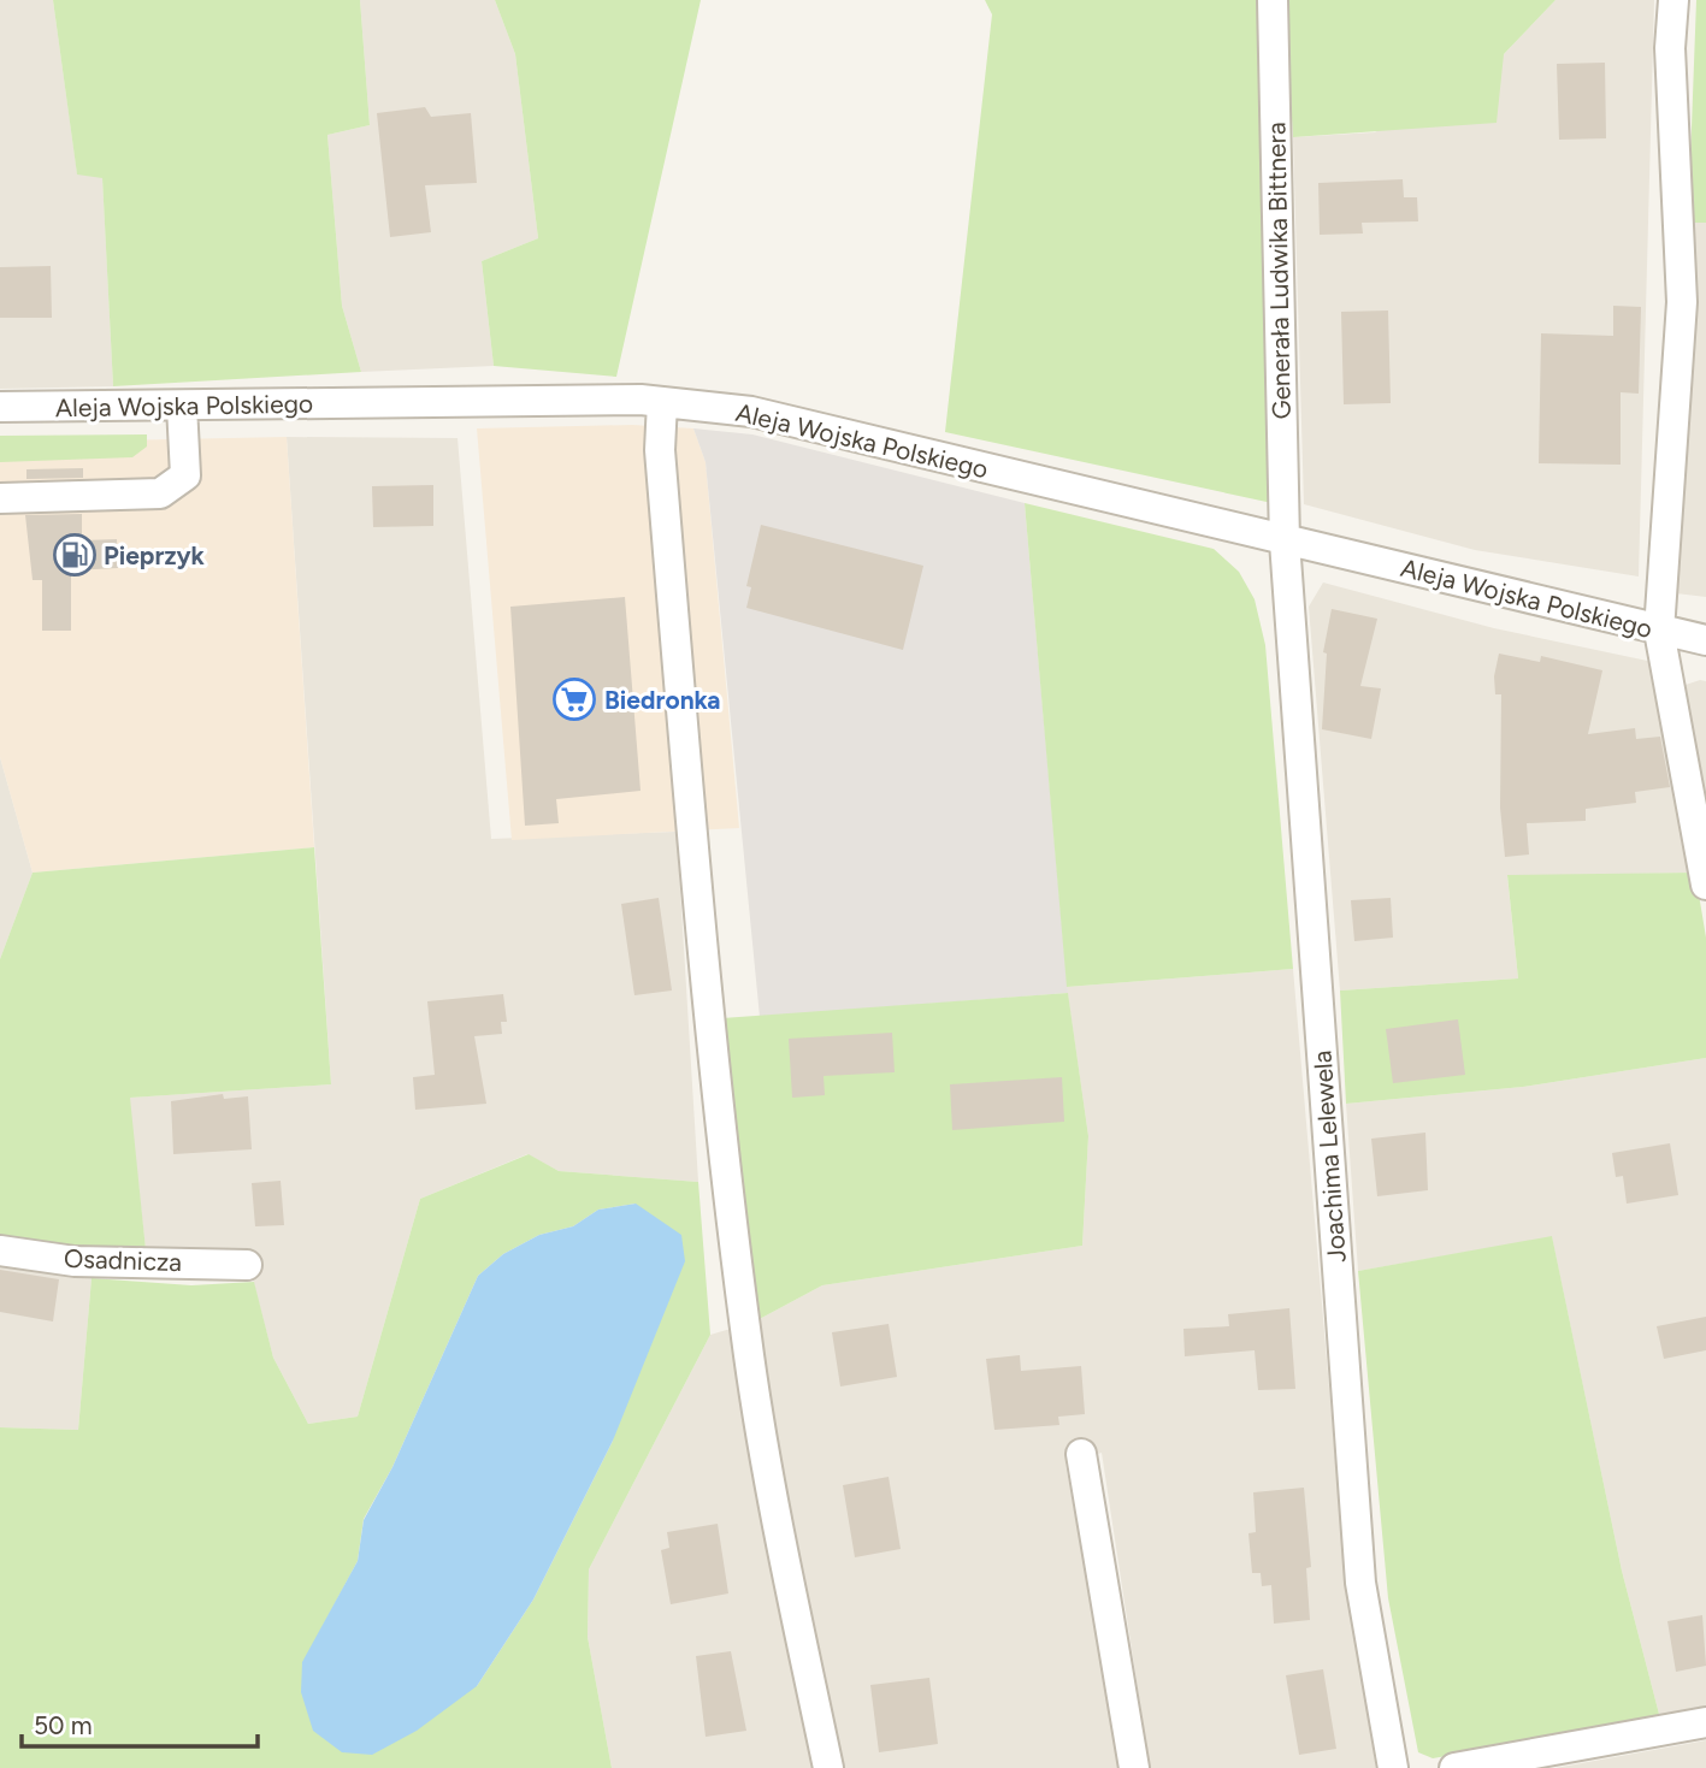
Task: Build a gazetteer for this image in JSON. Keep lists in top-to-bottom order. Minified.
{"streets":{"street":["Generała Ludwika Bittnera","Aleja Wojska Polskiego","Joachima Lelewela","Osadnicza"]},"crossings":[["Generała Ludwika Bittnera","Aleja Wojska Polskiego"],["Generała Ludwika Bittnera","Joachima Lelewela"],["Aleja Wojska Polskiego","Joachima Lelewela"]],"places":{"fuel station":["Pieprzyk"],"supermarket":["Biedronka"]},"scale_bar":"50 m"}
